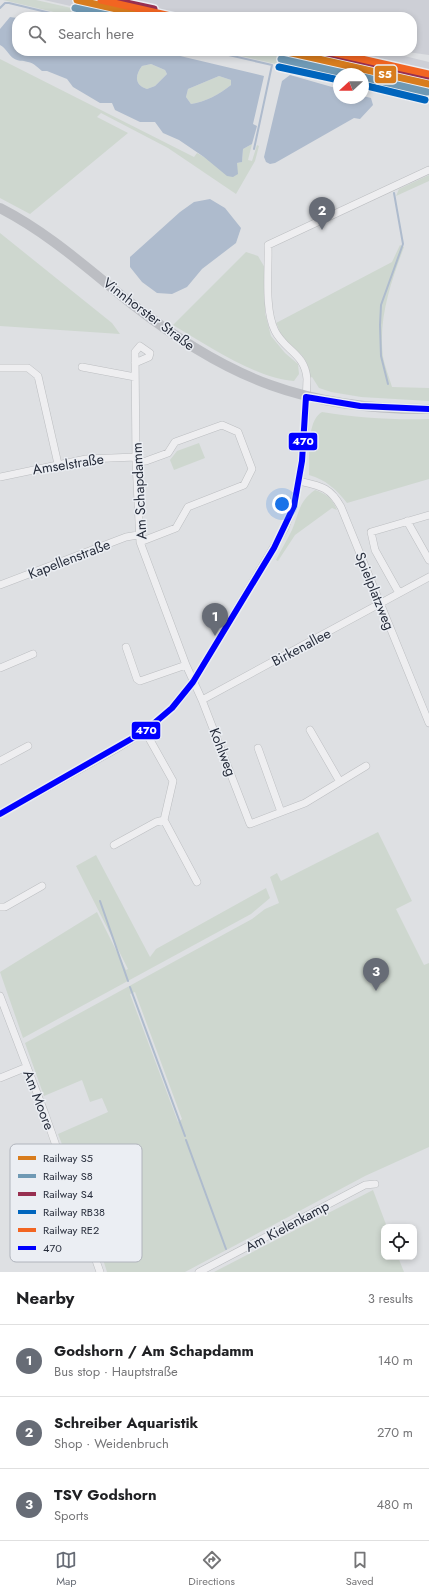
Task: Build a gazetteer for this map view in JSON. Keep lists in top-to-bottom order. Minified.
{"streets":{"street":["Vinnhorster Straße","Amselstraße","Am Schapdamm","Kapellenstraße","Spielplatzweg","Birkenallee","Kohlweg","Am Moore","Am Kielenkamp"]},"crossings":[["Amselstraße","Am Schapdamm"],["Amselstraße","Kapellenstraße"],["Am Schapdamm","Kapellenstraße"],["Am Schapdamm","Kohlweg"],["Spielplatzweg","Birkenallee"],["Birkenallee","Kohlweg"]],"lines":["rail line S5","rail line S4","rail line RE2","rail line S8","rail line RB38","transit line 470"],"legend":["Railway S5","Railway S8","Railway S4","Railway RB38","Railway RE2","470"],"north":"left","page":{"search":"Search here","pins":["2","1","3"],"heading":["Nearby","3 results"],"list":[{"mark":"1","name":"Godshorn / Am Schapdamm","note":"Bus stop · Hauptstraße","value":"140 m"},{"mark":"2","name":"Schreiber Aquaristik","note":"Shop · Weidenbruch","value":"270 m"},{"mark":"3","name":"TSV Godshorn","note":"Sports","value":"480 m"}],"nav":["Map","Directions","Saved"]}}
